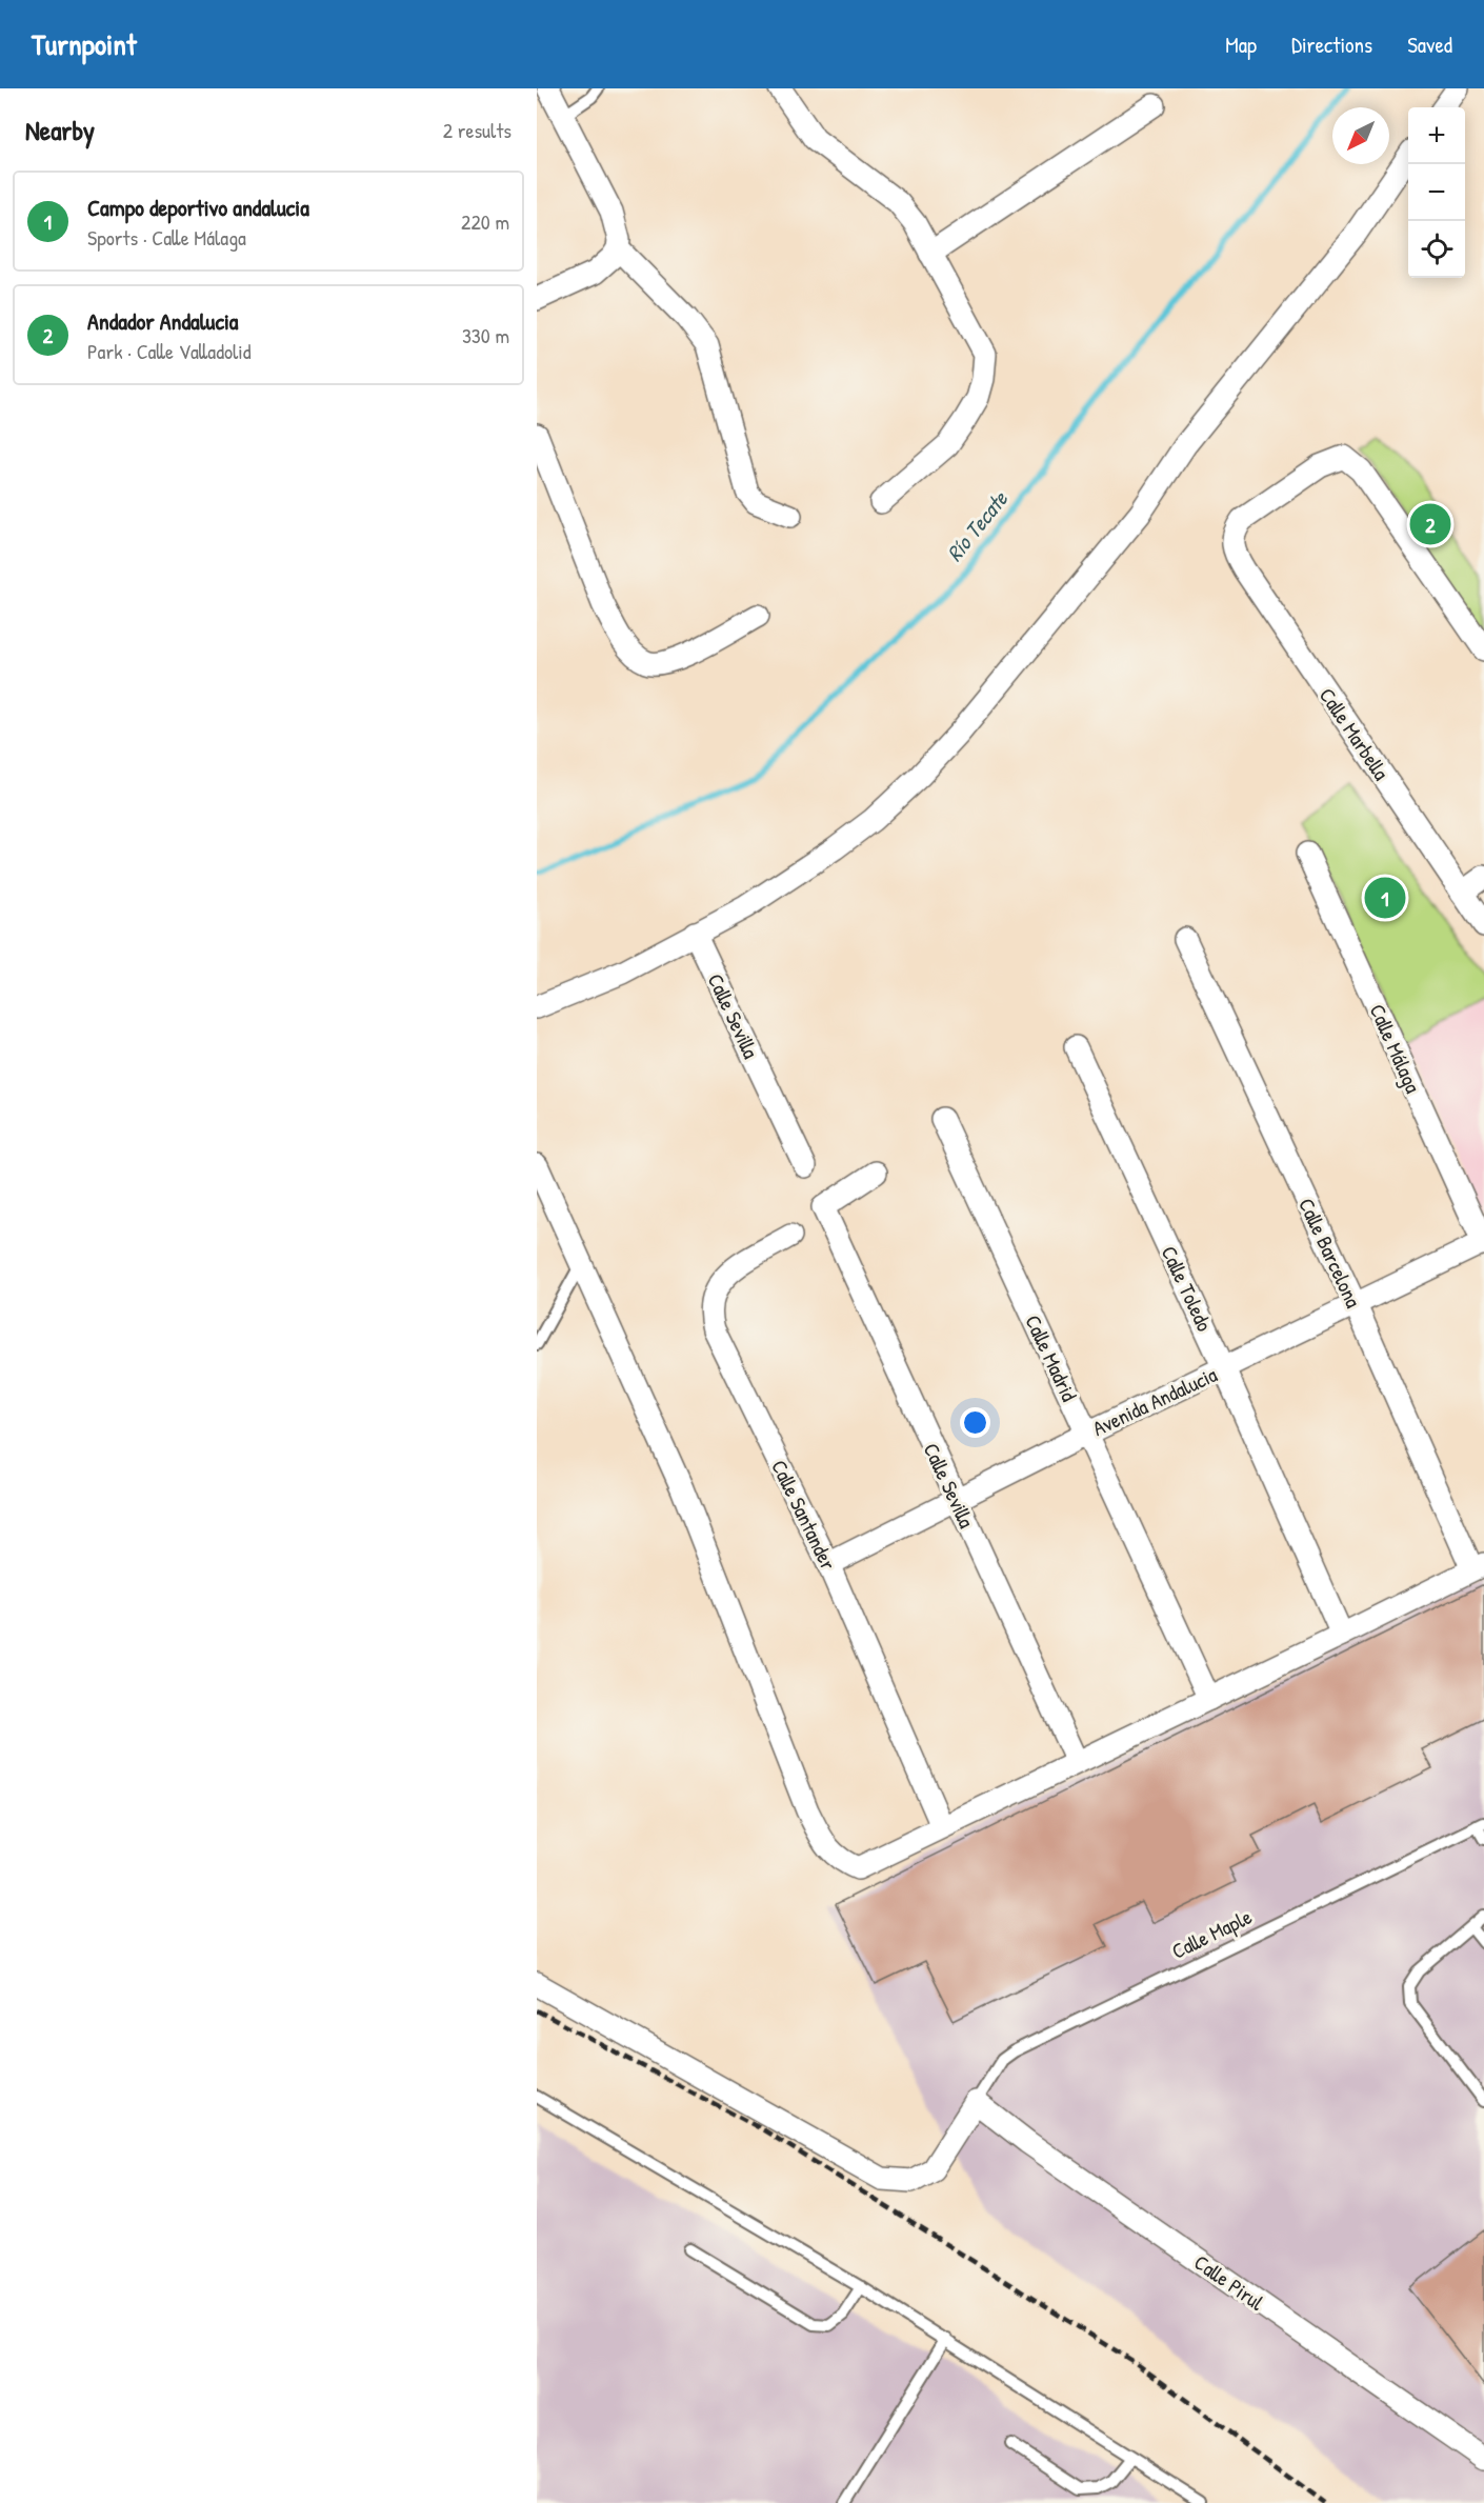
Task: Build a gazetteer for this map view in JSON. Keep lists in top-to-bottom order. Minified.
{"streets":{"street":["Calle Marbella","Calle Sevilla","Calle Málaga","Calle Barcelona","Calle Toledo","Calle Madrid","Avenida Andalucia","Calle Santander","Calle Pirul"],"lane":["Calle Maple"]},"crossings":[["Calle Sevilla","Avenida Andalucia"],["Calle Málaga","Avenida Andalucia"],["Calle Barcelona","Avenida Andalucia"],["Calle Toledo","Avenida Andalucia"],["Calle Madrid","Avenida Andalucia"],["Avenida Andalucia","Calle Santander"],["Calle Maple","Calle Pirul"]],"water":["Río Tecate"],"north":"bottom left","page":{"header":"Turnpoint","nav":["Map","Directions","Saved"],"heading":["Nearby","2 results"],"map_buttons":["+","−"],"list":[{"mark":"1","name":"Campo deportivo andalucia","note":"Sports · Calle Málaga","value":"220 m"},{"mark":"2","name":"Andador Andalucia","note":"Park · Calle Valladolid","value":"330 m"}],"pins":["2","1"]}}
